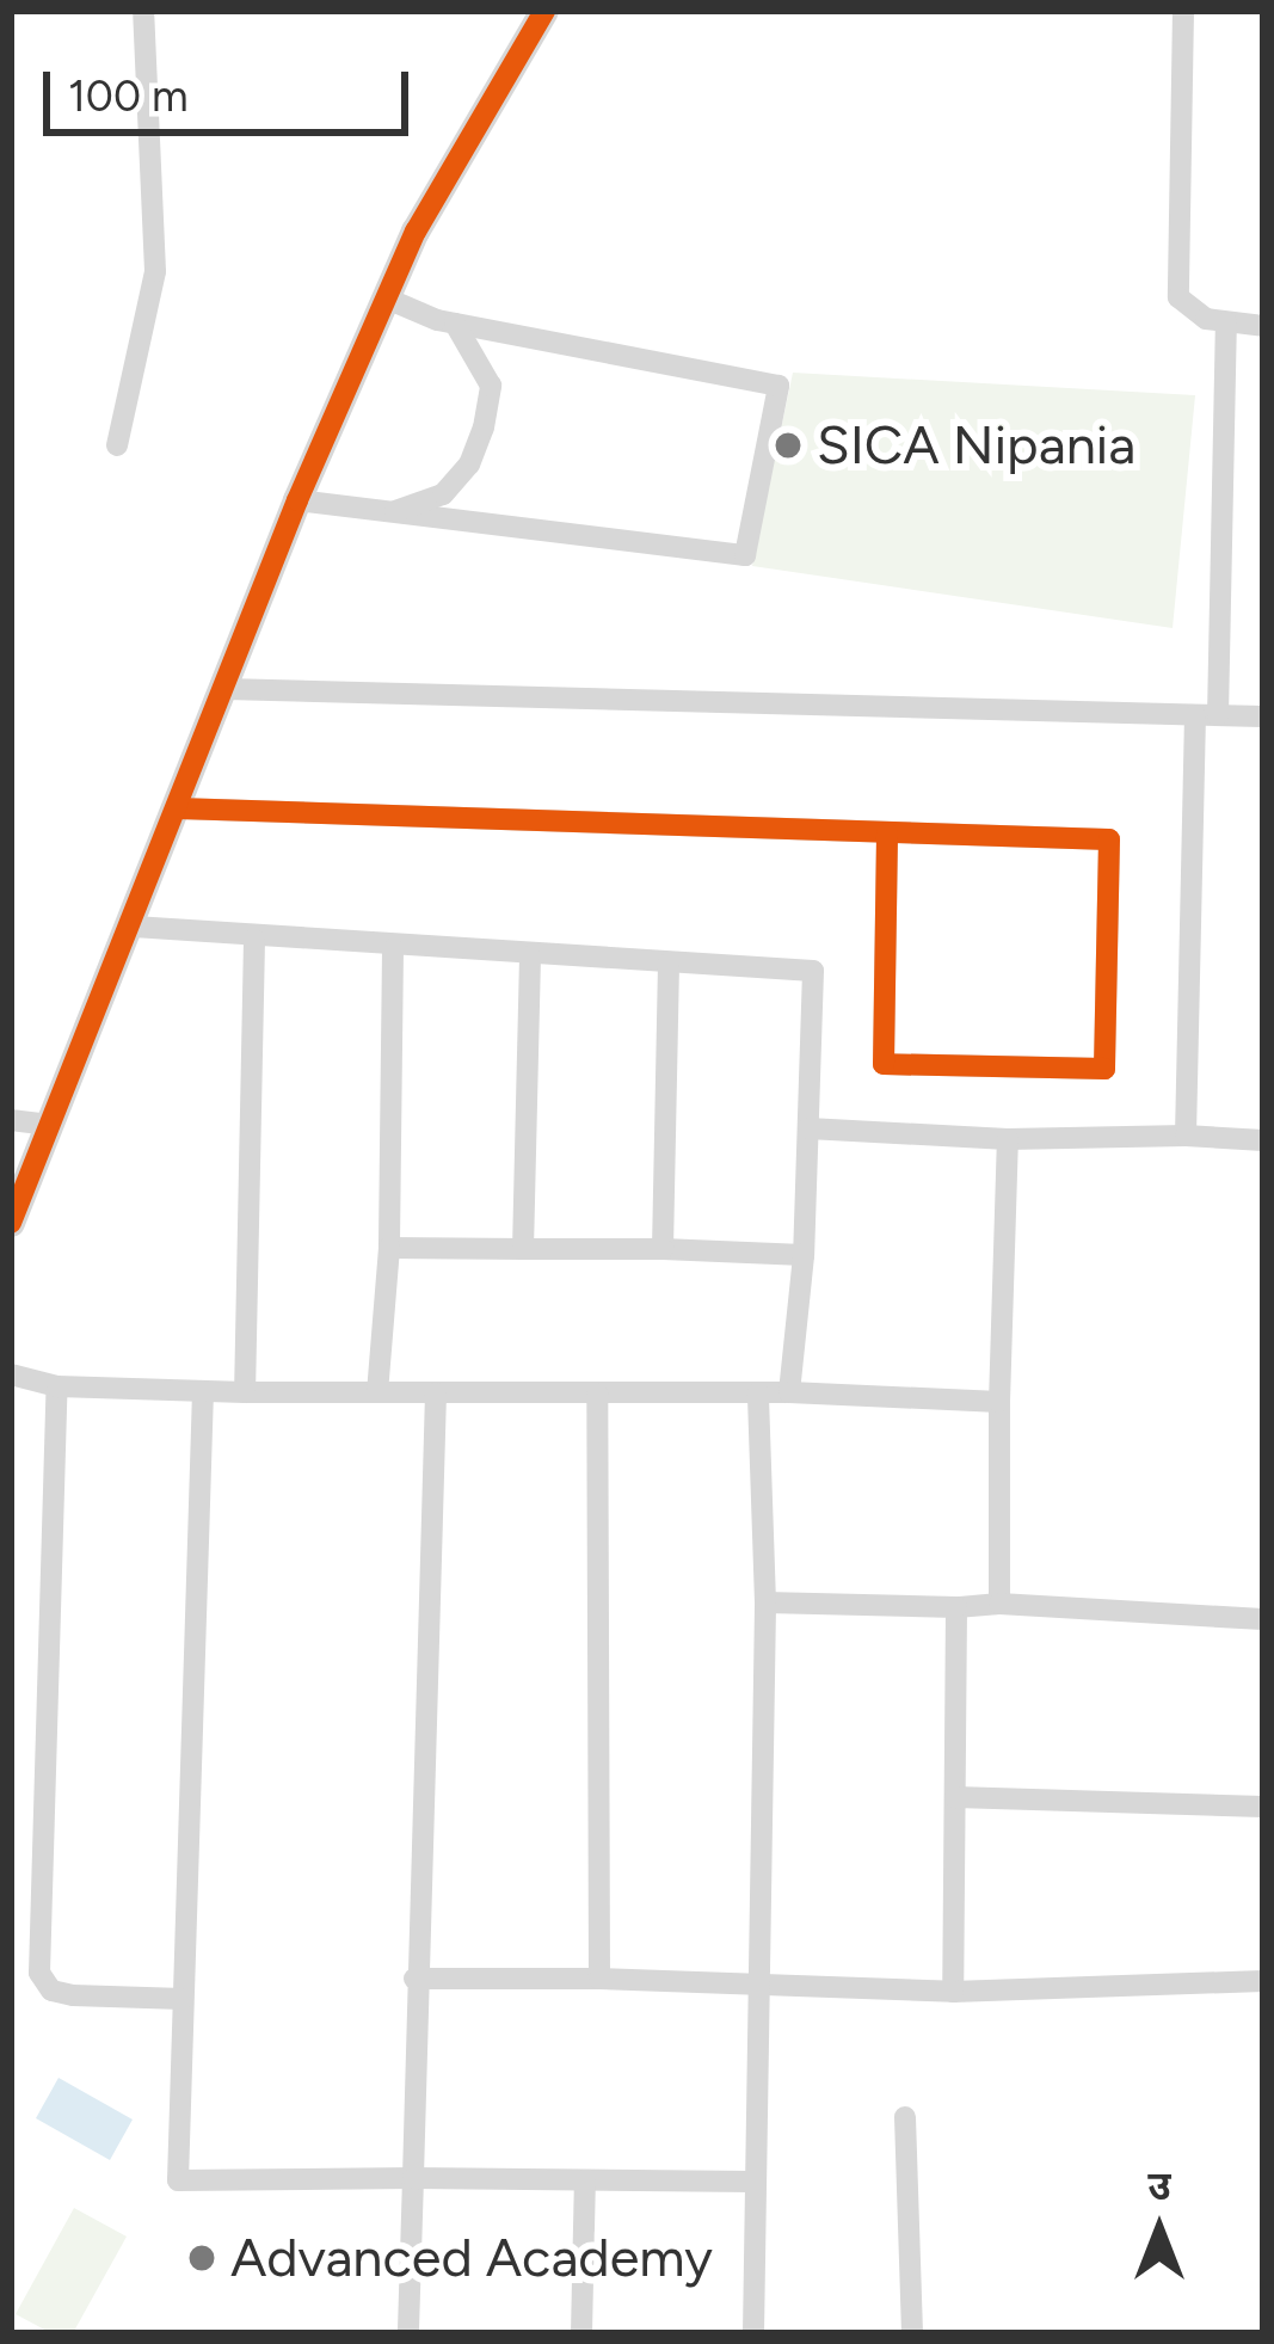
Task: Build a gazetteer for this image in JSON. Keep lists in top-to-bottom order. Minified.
{"places":["SICA Nipania","Advanced Academy"],"scale_bar":"100 m","north":"top"}
